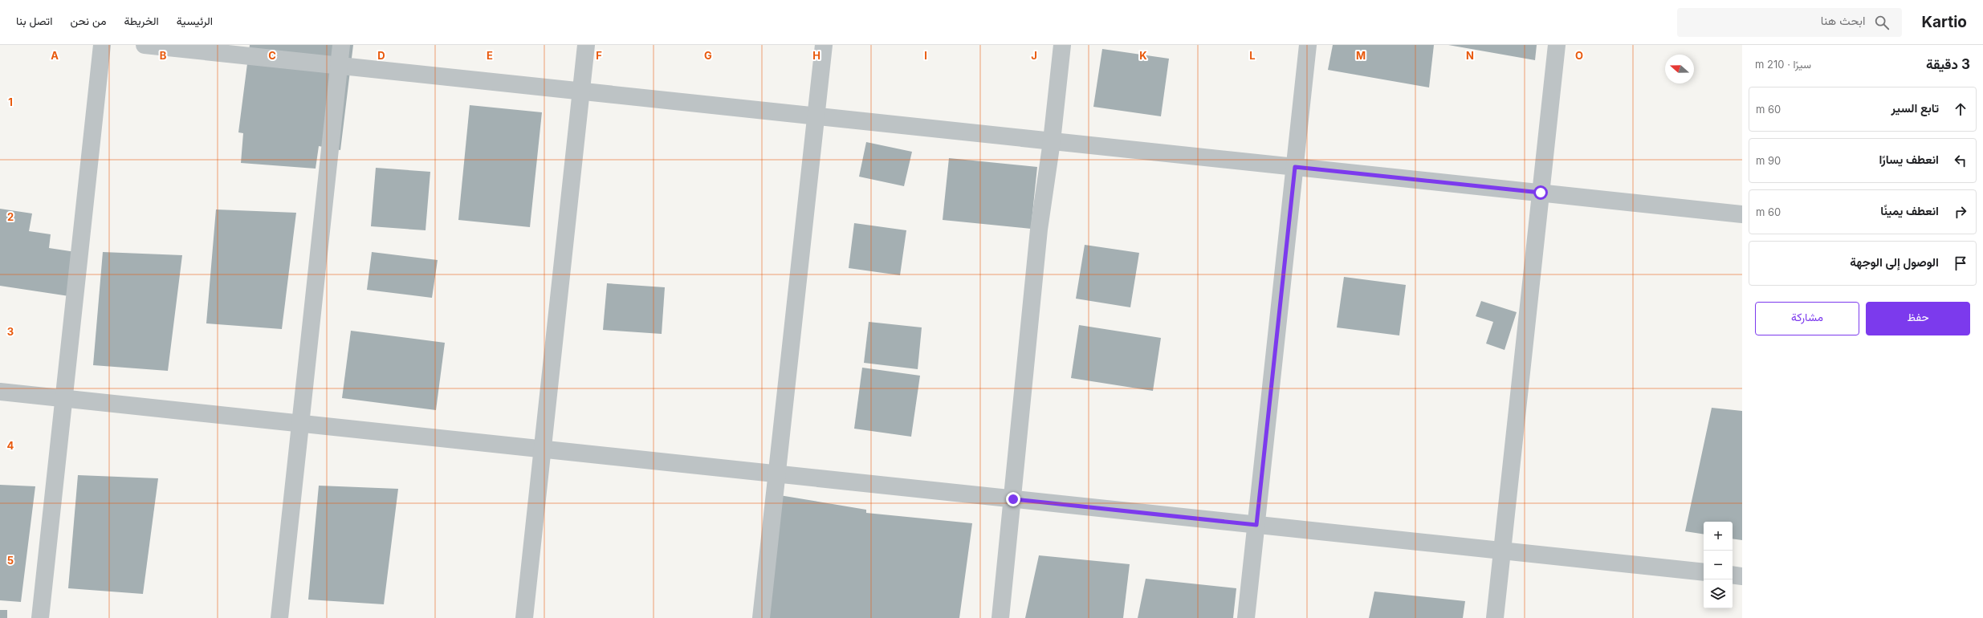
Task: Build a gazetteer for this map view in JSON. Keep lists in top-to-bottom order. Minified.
{"north":"left","page":{"header":"Kartio","search":"ابحث هنا","nav":["الرئيسية","الخريطة","من نحن","اتصل بنا"],"heading":["3 دقيقة","سيرًا · 210 m"],"list":[["تابع السير","60 m"],["انعطف يسارًا","90 m"],["انعطف يمينًا","60 m"],"الوصول إلى الوجهة"],"buttons":["حفظ","مشاركة"],"map_buttons":["+","−"]},"grid":{"columns":["A","B","C","D","E","F","G","H","I","J","K","L","M","N","O"],"rows":["1","2","3","4","5"]}}
